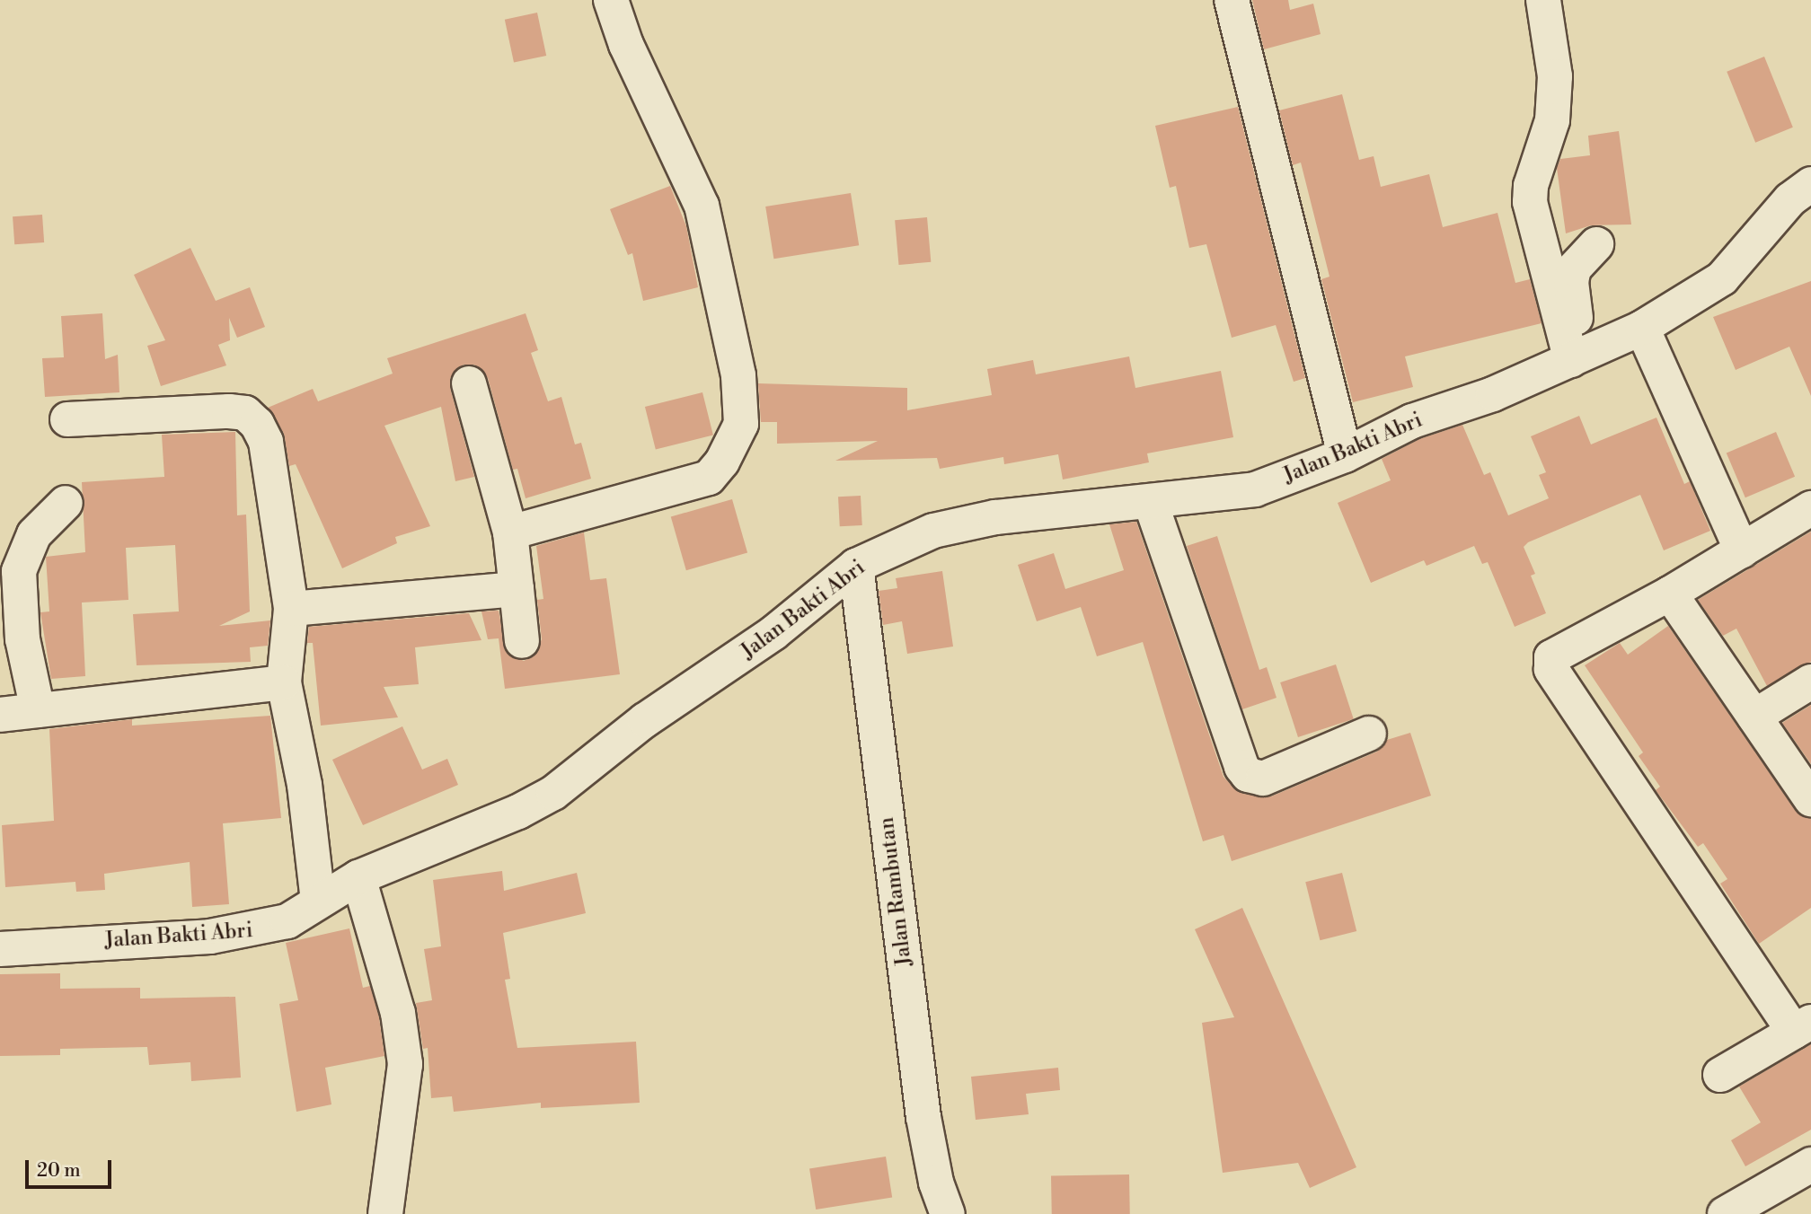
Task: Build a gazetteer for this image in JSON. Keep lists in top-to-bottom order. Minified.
{"streets":{"street":["Jalan Bakti Abri","Jalan Rambutan"]},"crossings":[["Jalan Bakti Abri","Jalan Rambutan"]],"scale_bar":"20 m"}
